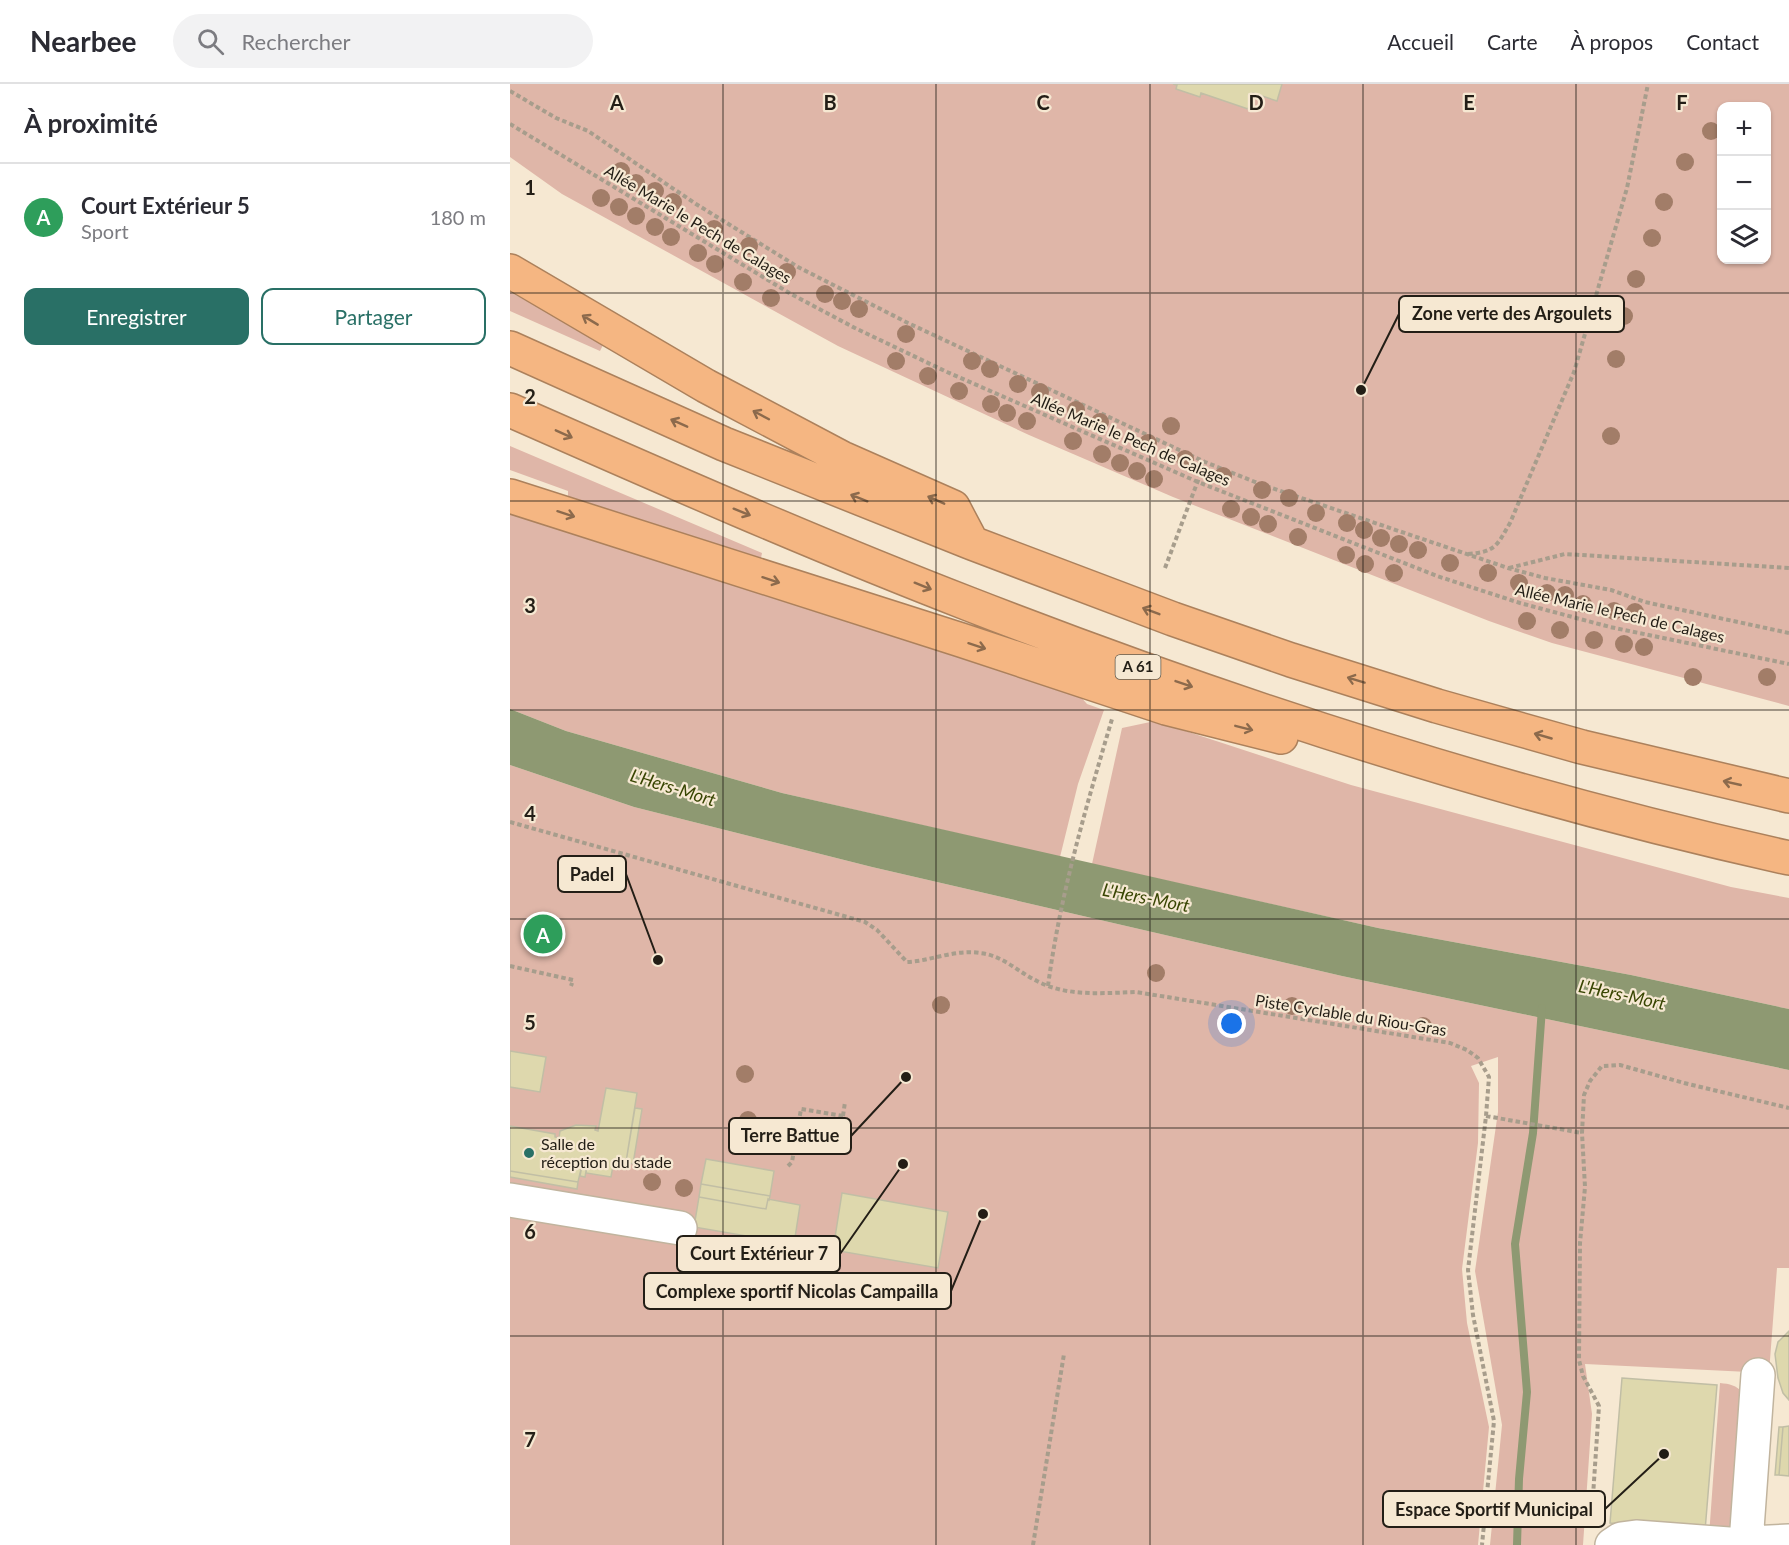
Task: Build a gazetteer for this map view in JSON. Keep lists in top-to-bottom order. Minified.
{"streets":{"highway":["A 61"],"path":["Allée Marie le Pech de Calages","Piste Cyclable du Riou-Gras"]},"water":["L'Hers-Mort"],"places":["Zone verte des Argoulets","Padel","Terre Battue","Salle de réception du stade","Court Extérieur 7","Complexe sportif Nicolas Campailla","Espace Sportif Municipal"],"page":{"header":"Nearbee","search":"Rechercher","nav":["Accueil","Carte","À propos","Contact"],"heading":"À proximité","map_buttons":["+","−"],"list":[{"mark":"A","name":"Court Extérieur 5","note":"Sport","value":"180 m"}],"buttons":["Enregistrer","Partager"],"pins":"A"},"grid":{"columns":["A","B","C","D","E","F"],"rows":["1","2","3","4","5","6","7"]}}
